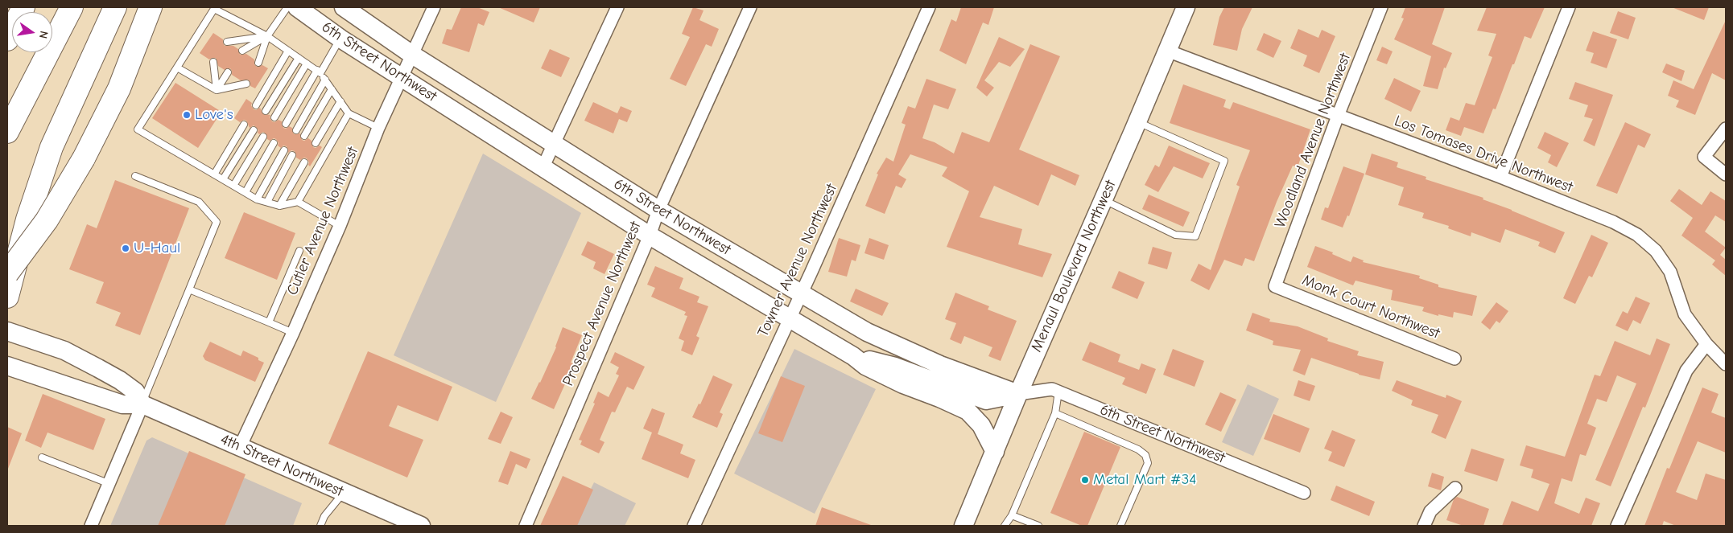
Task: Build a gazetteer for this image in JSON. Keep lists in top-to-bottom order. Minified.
{"streets":{"main road":["6th Street Northwest","Menaul Boulevard Northwest","4th Street Northwest"],"street":["Woodland Avenue Northwest","Los Tomases Drive Northwest","Cutler Avenue Northwest","Towner Avenue Northwest","Prospect Avenue Northwest","Monk Court Northwest"]},"crossings":[["6th Street Northwest","Cutler Avenue Northwest"],["6th Street Northwest","Towner Avenue Northwest"],["6th Street Northwest","Menaul Boulevard Northwest"],["6th Street Northwest","Prospect Avenue Northwest"],["Woodland Avenue Northwest","Los Tomases Drive Northwest"],["Woodland Avenue Northwest","Monk Court Northwest"],["Los Tomases Drive Northwest","Menaul Boulevard Northwest"],["Cutler Avenue Northwest","4th Street Northwest"]],"places":["Love's","U-Haul","Metal Mart #34"],"north":"right"}
